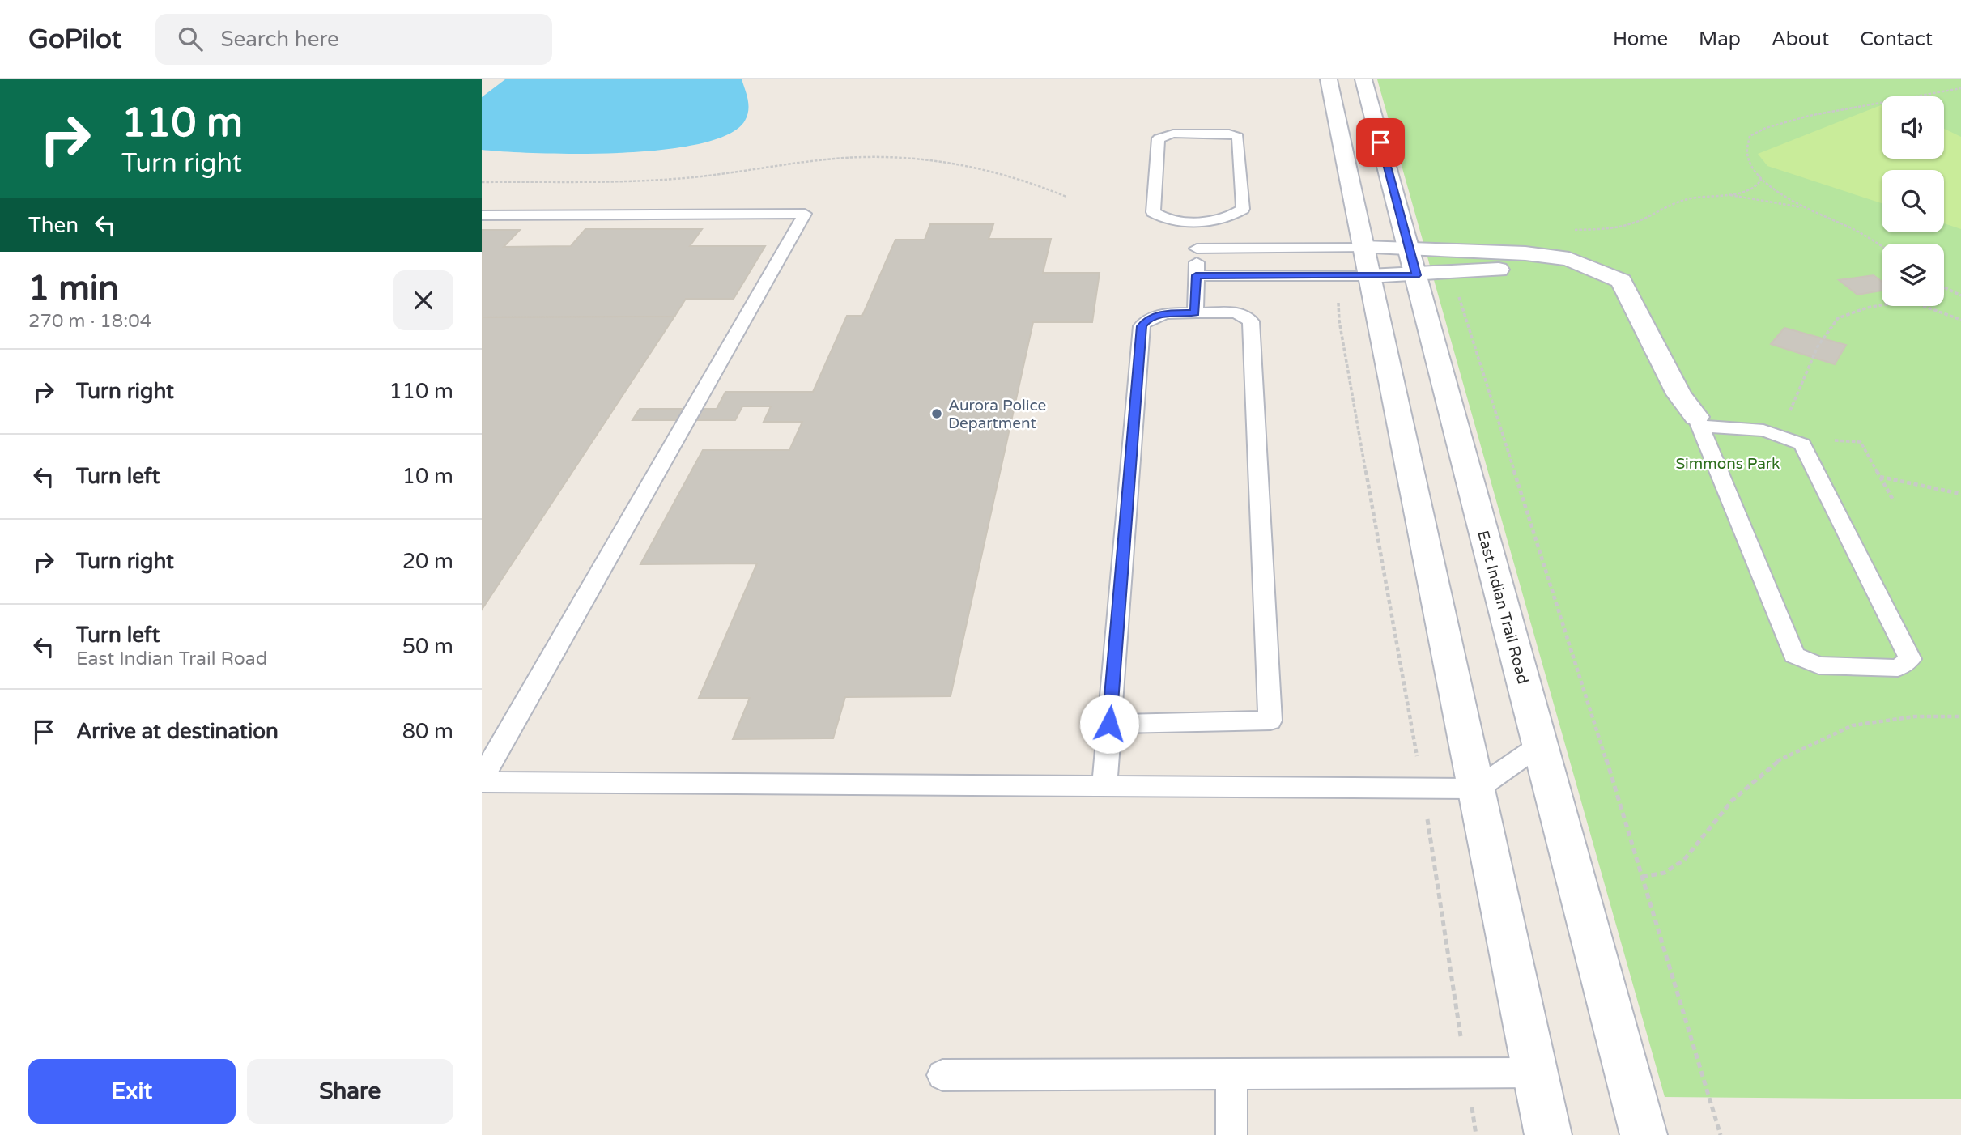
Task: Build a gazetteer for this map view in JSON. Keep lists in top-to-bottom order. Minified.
{"streets":{"main road":["East Indian Trail Road"]},"parks":["Simmons Park"],"places":["Aurora Police Department"],"page":{"header":"GoPilot","search":"Search here","nav":["Home","Map","About","Contact"],"turn":["110 m","Turn right"],"then":"Then","heading":["1 min","270 m · 18:04"],"list":[{"name":"Turn right","value":"110 m"},{"name":"Turn left","value":"10 m"},{"name":"Turn right","value":"20 m"},{"name":"Turn left","note":"East Indian Trail Road","value":"50 m"},{"name":"Arrive at destination","value":"80 m"}],"buttons":["Exit","Share"]}}
